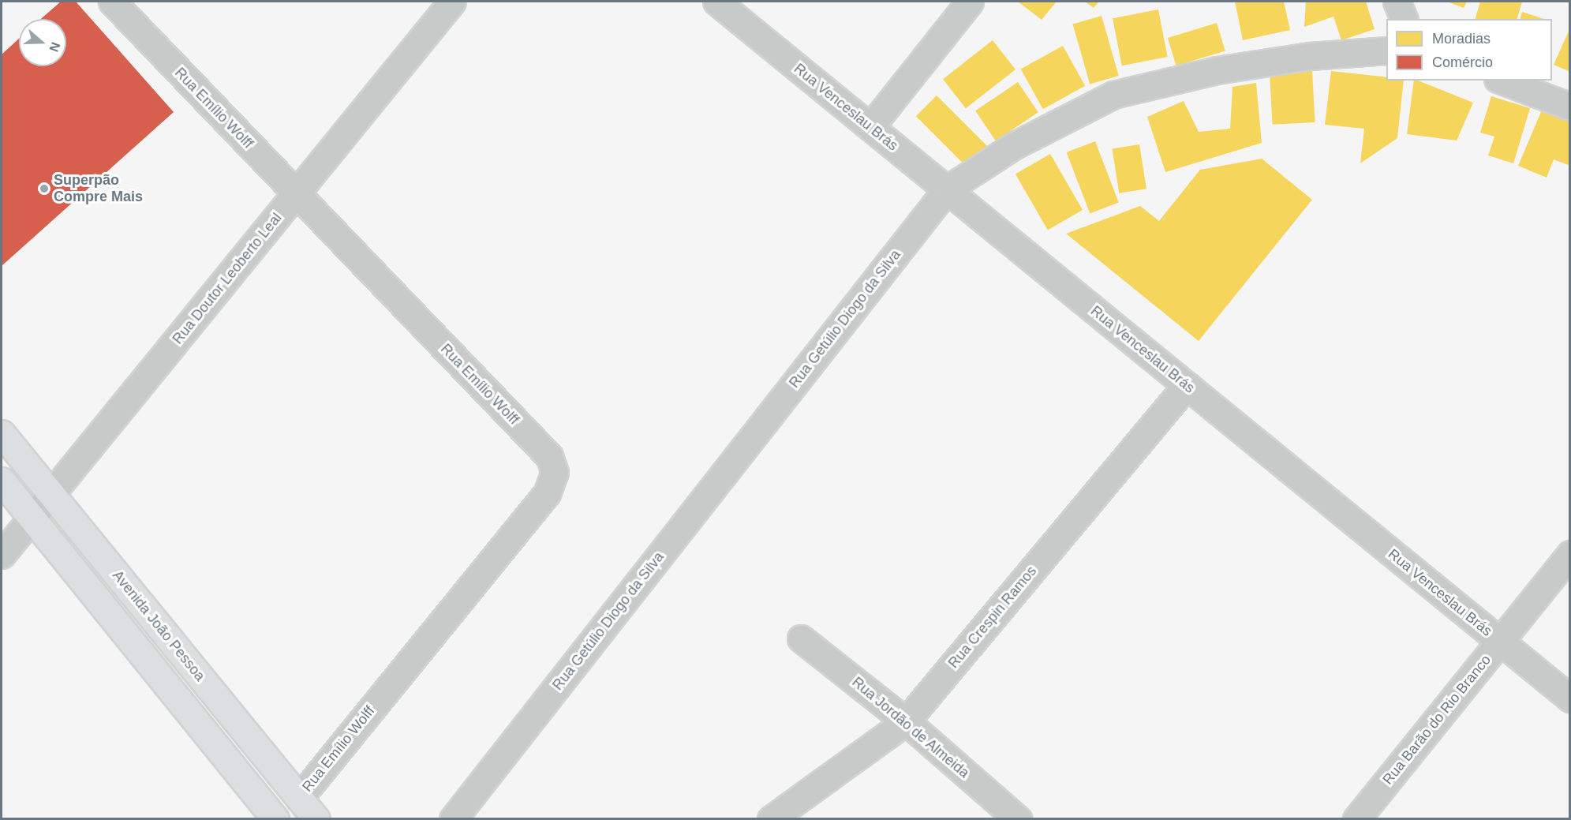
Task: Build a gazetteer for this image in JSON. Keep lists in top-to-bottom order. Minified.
{"streets":{"highway":["Avenida João Pessoa"],"street":["Rua Venceslau Brás","Rua Emílio Wolff","Rua Doutor Leoberto Leal","Rua Getúlio Diogo da Silva","Rua Crespin Ramos","Rua Barão do Rio Branco","Rua Jordão de Almeida"]},"crossings":[["Rua Venceslau Brás","Rua Getúlio Diogo da Silva"],["Rua Venceslau Brás","Rua Crespin Ramos"],["Rua Venceslau Brás","Rua Barão do Rio Branco"],["Rua Emílio Wolff","Rua Doutor Leoberto Leal"],["Rua Emílio Wolff","Avenida João Pessoa"],["Rua Doutor Leoberto Leal","Avenida João Pessoa"],["Rua Crespin Ramos","Rua Jordão de Almeida"]],"places":["Superpão Compre Mais"],"legend":["Moradias","Comércio"],"north":"right"}
